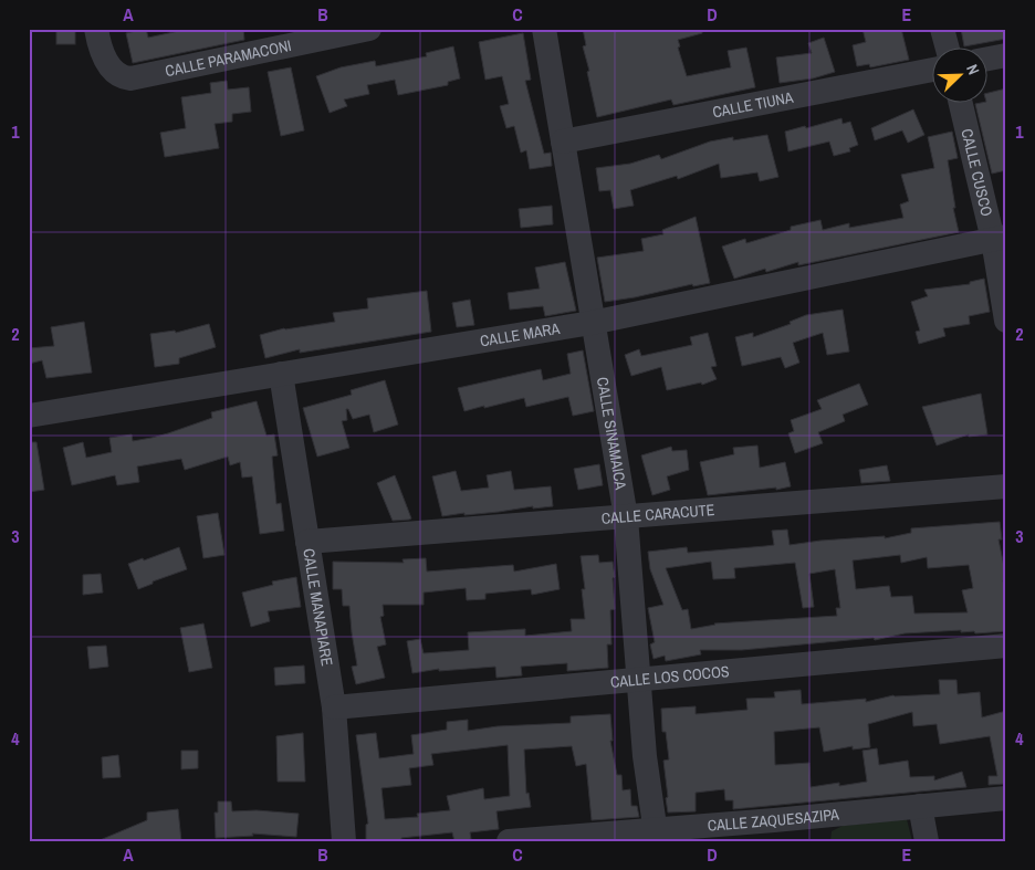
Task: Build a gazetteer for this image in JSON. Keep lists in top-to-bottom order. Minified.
{"streets":{"street":["CALLE PARAMACONI","CALLE TIUNA","CALLE CUSCO","CALLE MARA","CALLE SINAMAICA","CALLE CARACUTE","CALLE MANAPIARE","CALLE LOS COCOS","CALLE ZAQUESAZIPA"]},"crossings":[["CALLE TIUNA","CALLE SINAMAICA"],["CALLE CUSCO","CALLE MARA"],["CALLE MARA","CALLE SINAMAICA"],["CALLE MARA","CALLE MANAPIARE"],["CALLE SINAMAICA","CALLE CARACUTE"],["CALLE SINAMAICA","CALLE LOS COCOS"],["CALLE SINAMAICA","CALLE ZAQUESAZIPA"],["CALLE CARACUTE","CALLE MANAPIARE"],["CALLE MANAPIARE","CALLE LOS COCOS"]],"north":"top right","grid":{"columns":["A","B","C","D","E"],"rows":["1","2","3","4"]}}
